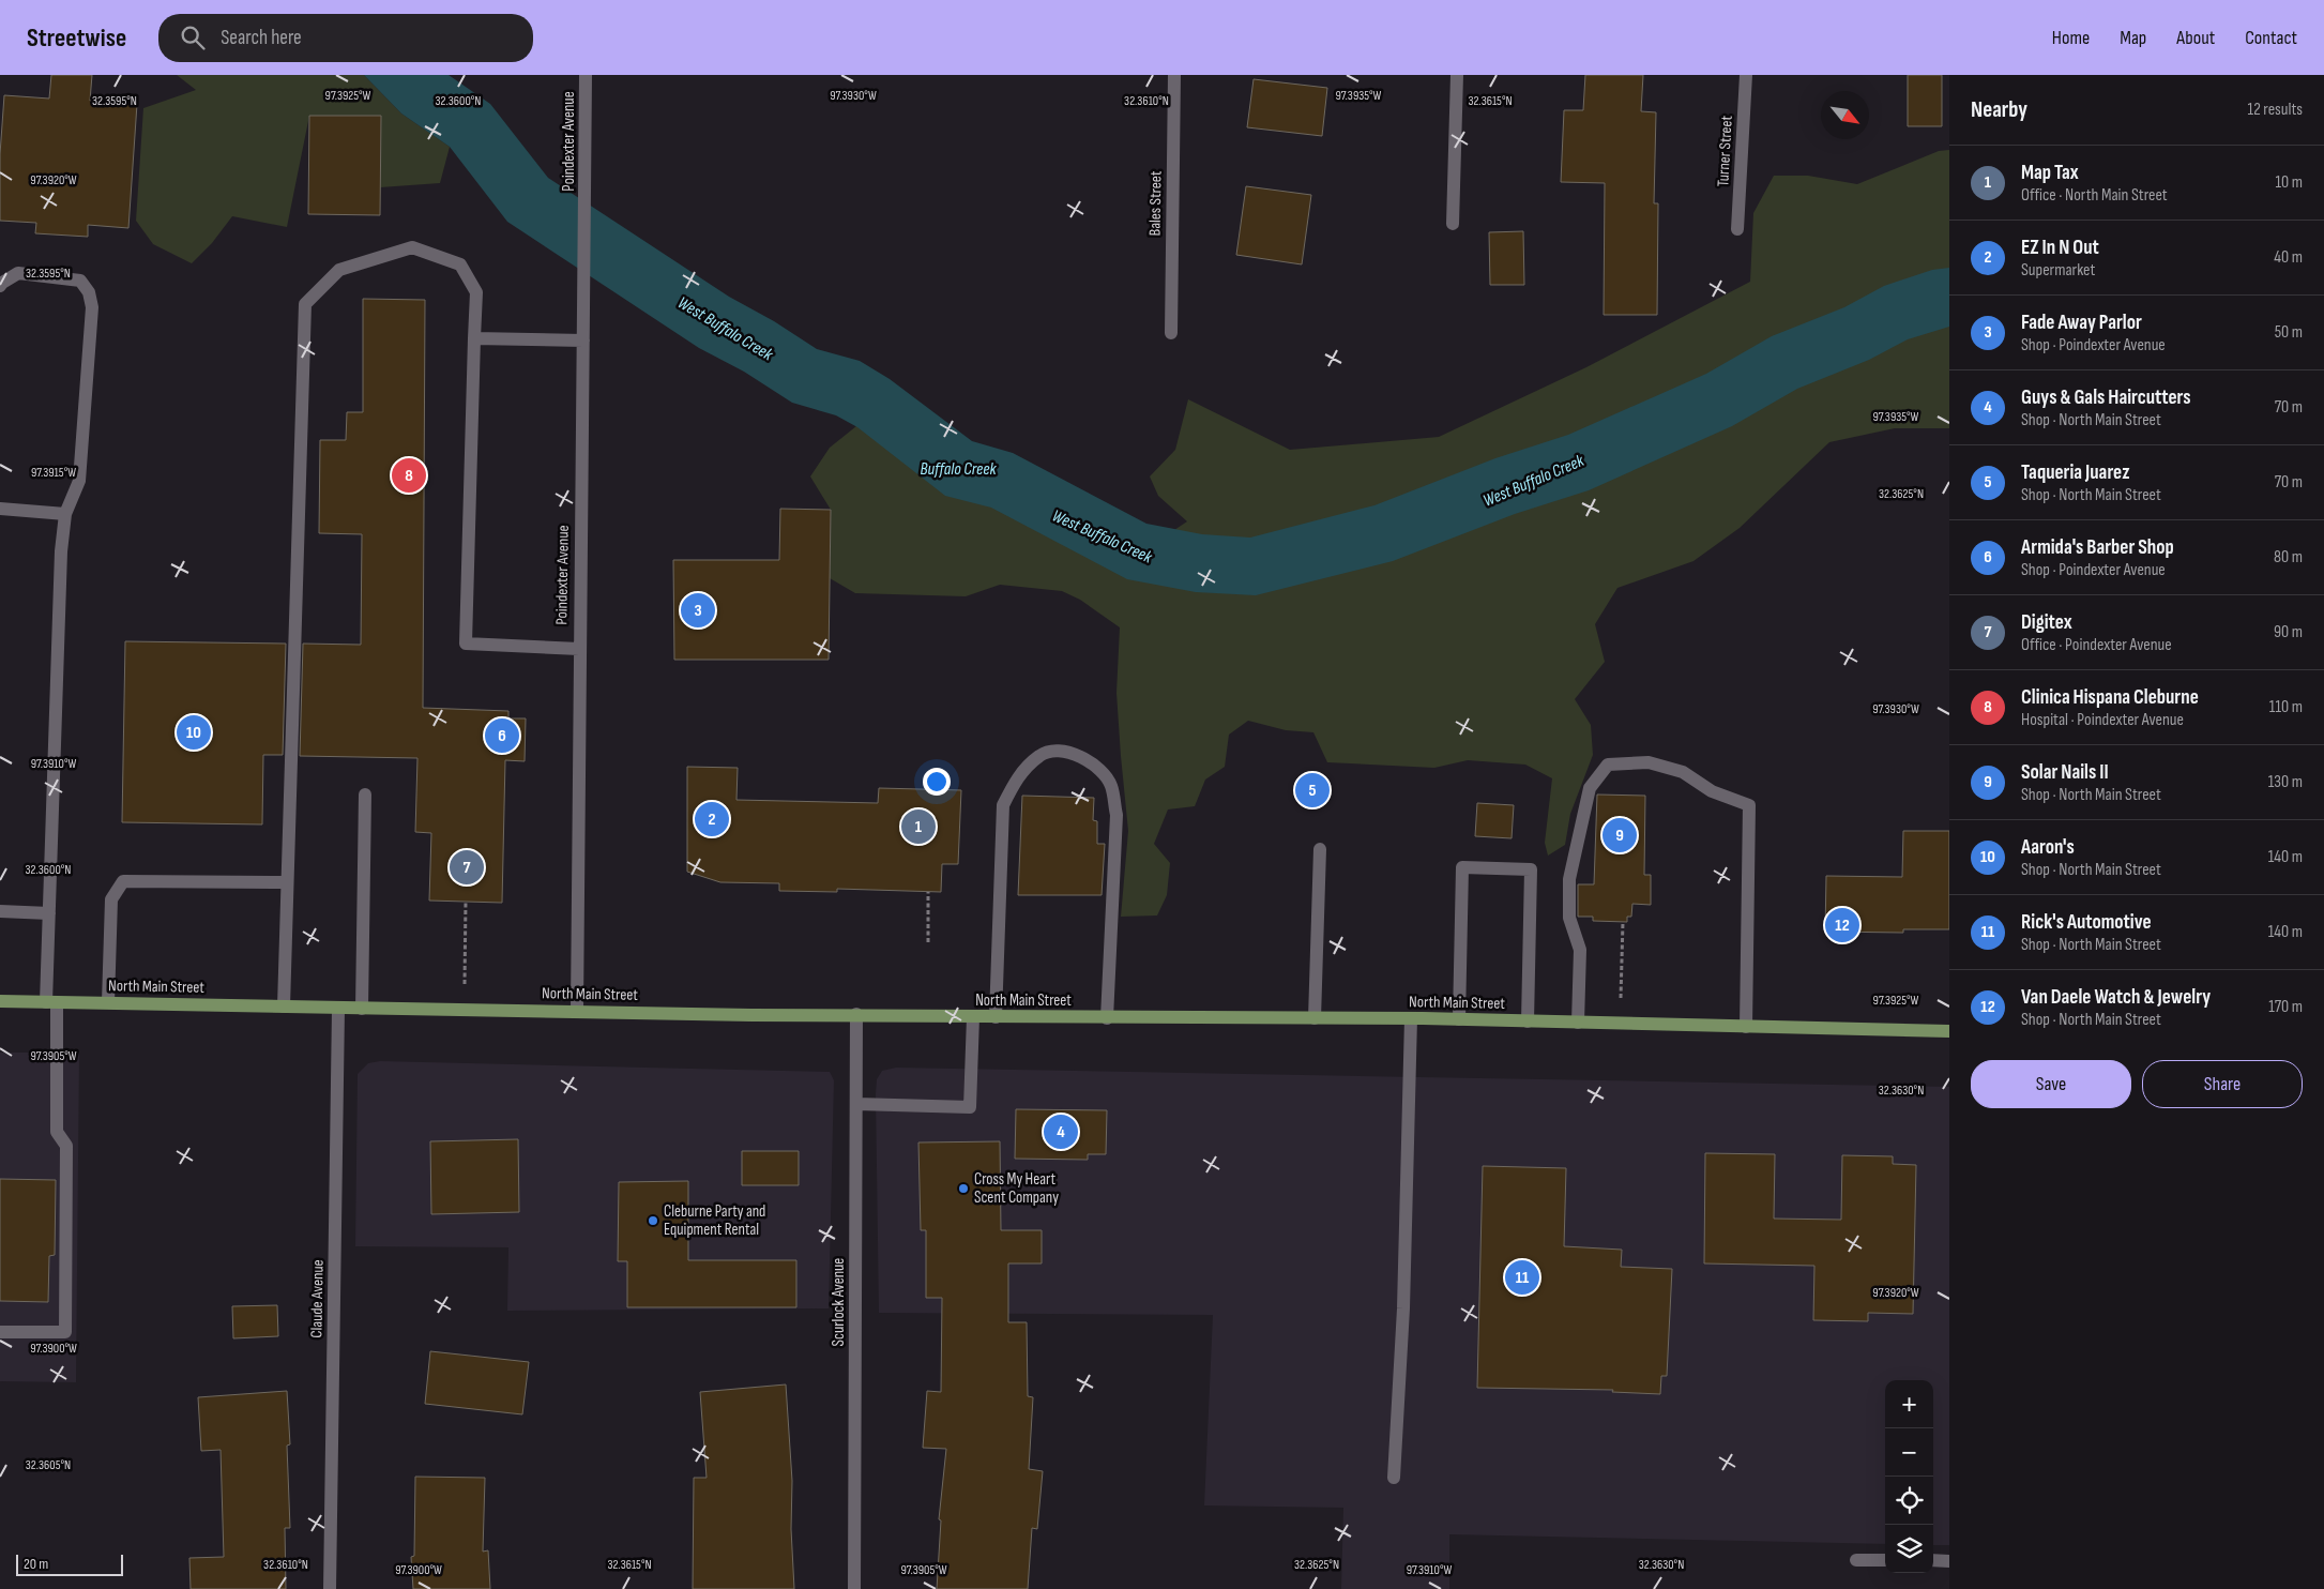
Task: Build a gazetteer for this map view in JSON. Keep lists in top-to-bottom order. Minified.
{"streets":{"main road":["North Main Street"],"street":["Poindexter Avenue","Turner Street","Bales Street","Claude Avenue","Scurlock Avenue"]},"crossings":[["Poindexter Avenue","North Main Street"],["North Main Street","Claude Avenue"],["North Main Street","Scurlock Avenue"]],"water":["West Buffalo Creek","Buffalo Creek"],"places":["Cross My Heart Scent Company","Cleburne Party and Equipment Rental"],"scale_bar":"20 m","north":"bottom right","page":{"header":"Streetwise","search":"Search here","nav":["Home","Map","About","Contact"],"heading":["Nearby","12 results"],"list":[{"mark":"1","name":"Map Tax","note":"Office · North Main Street","value":"10 m"},{"mark":"2","name":"EZ In N Out","note":"Supermarket","value":"40 m"},{"mark":"3","name":"Fade Away Parlor","note":"Shop · Poindexter Avenue","value":"50 m"},{"mark":"4","name":"Guys & Gals Haircutters","note":"Shop · North Main Street","value":"70 m"},{"mark":"5","name":"Taqueria Juarez","note":"Shop · North Main Street","value":"70 m"},{"mark":"6","name":"Armida's Barber Shop","note":"Shop · Poindexter Avenue","value":"80 m"},{"mark":"7","name":"Digitex","note":"Office · Poindexter Avenue","value":"90 m"},{"mark":"8","name":"Clinica Hispana Cleburne","note":"Hospital · Poindexter Avenue","value":"110 m"},{"mark":"9","name":"Solar Nails II","note":"Shop · North Main Street","value":"130 m"},{"mark":"10","name":"Aaron's","note":"Shop · North Main Street","value":"140 m"},{"mark":"11","name":"Rick's Automotive","note":"Shop · North Main Street","value":"140 m"},{"mark":"12","name":"Van Daele Watch & Jewelry","note":"Shop · North Main Street","value":"170 m"}],"pins":["8","3","10","6","5","2","1","9","7","12","4","11"],"buttons":["Save","Share"],"map_buttons":["+","−"],"scale":"20 m"},"coordinates":["97.3925°W","97.3930°W","97.3935°W","32.3595°N","32.3600°N","32.3610°N","32.3615°N","97.3920°W","97.3915°W","32.3625°N","97.3910°W","97.3905°W","32.3630°N","97.3900°W","32.3605°N"]}
